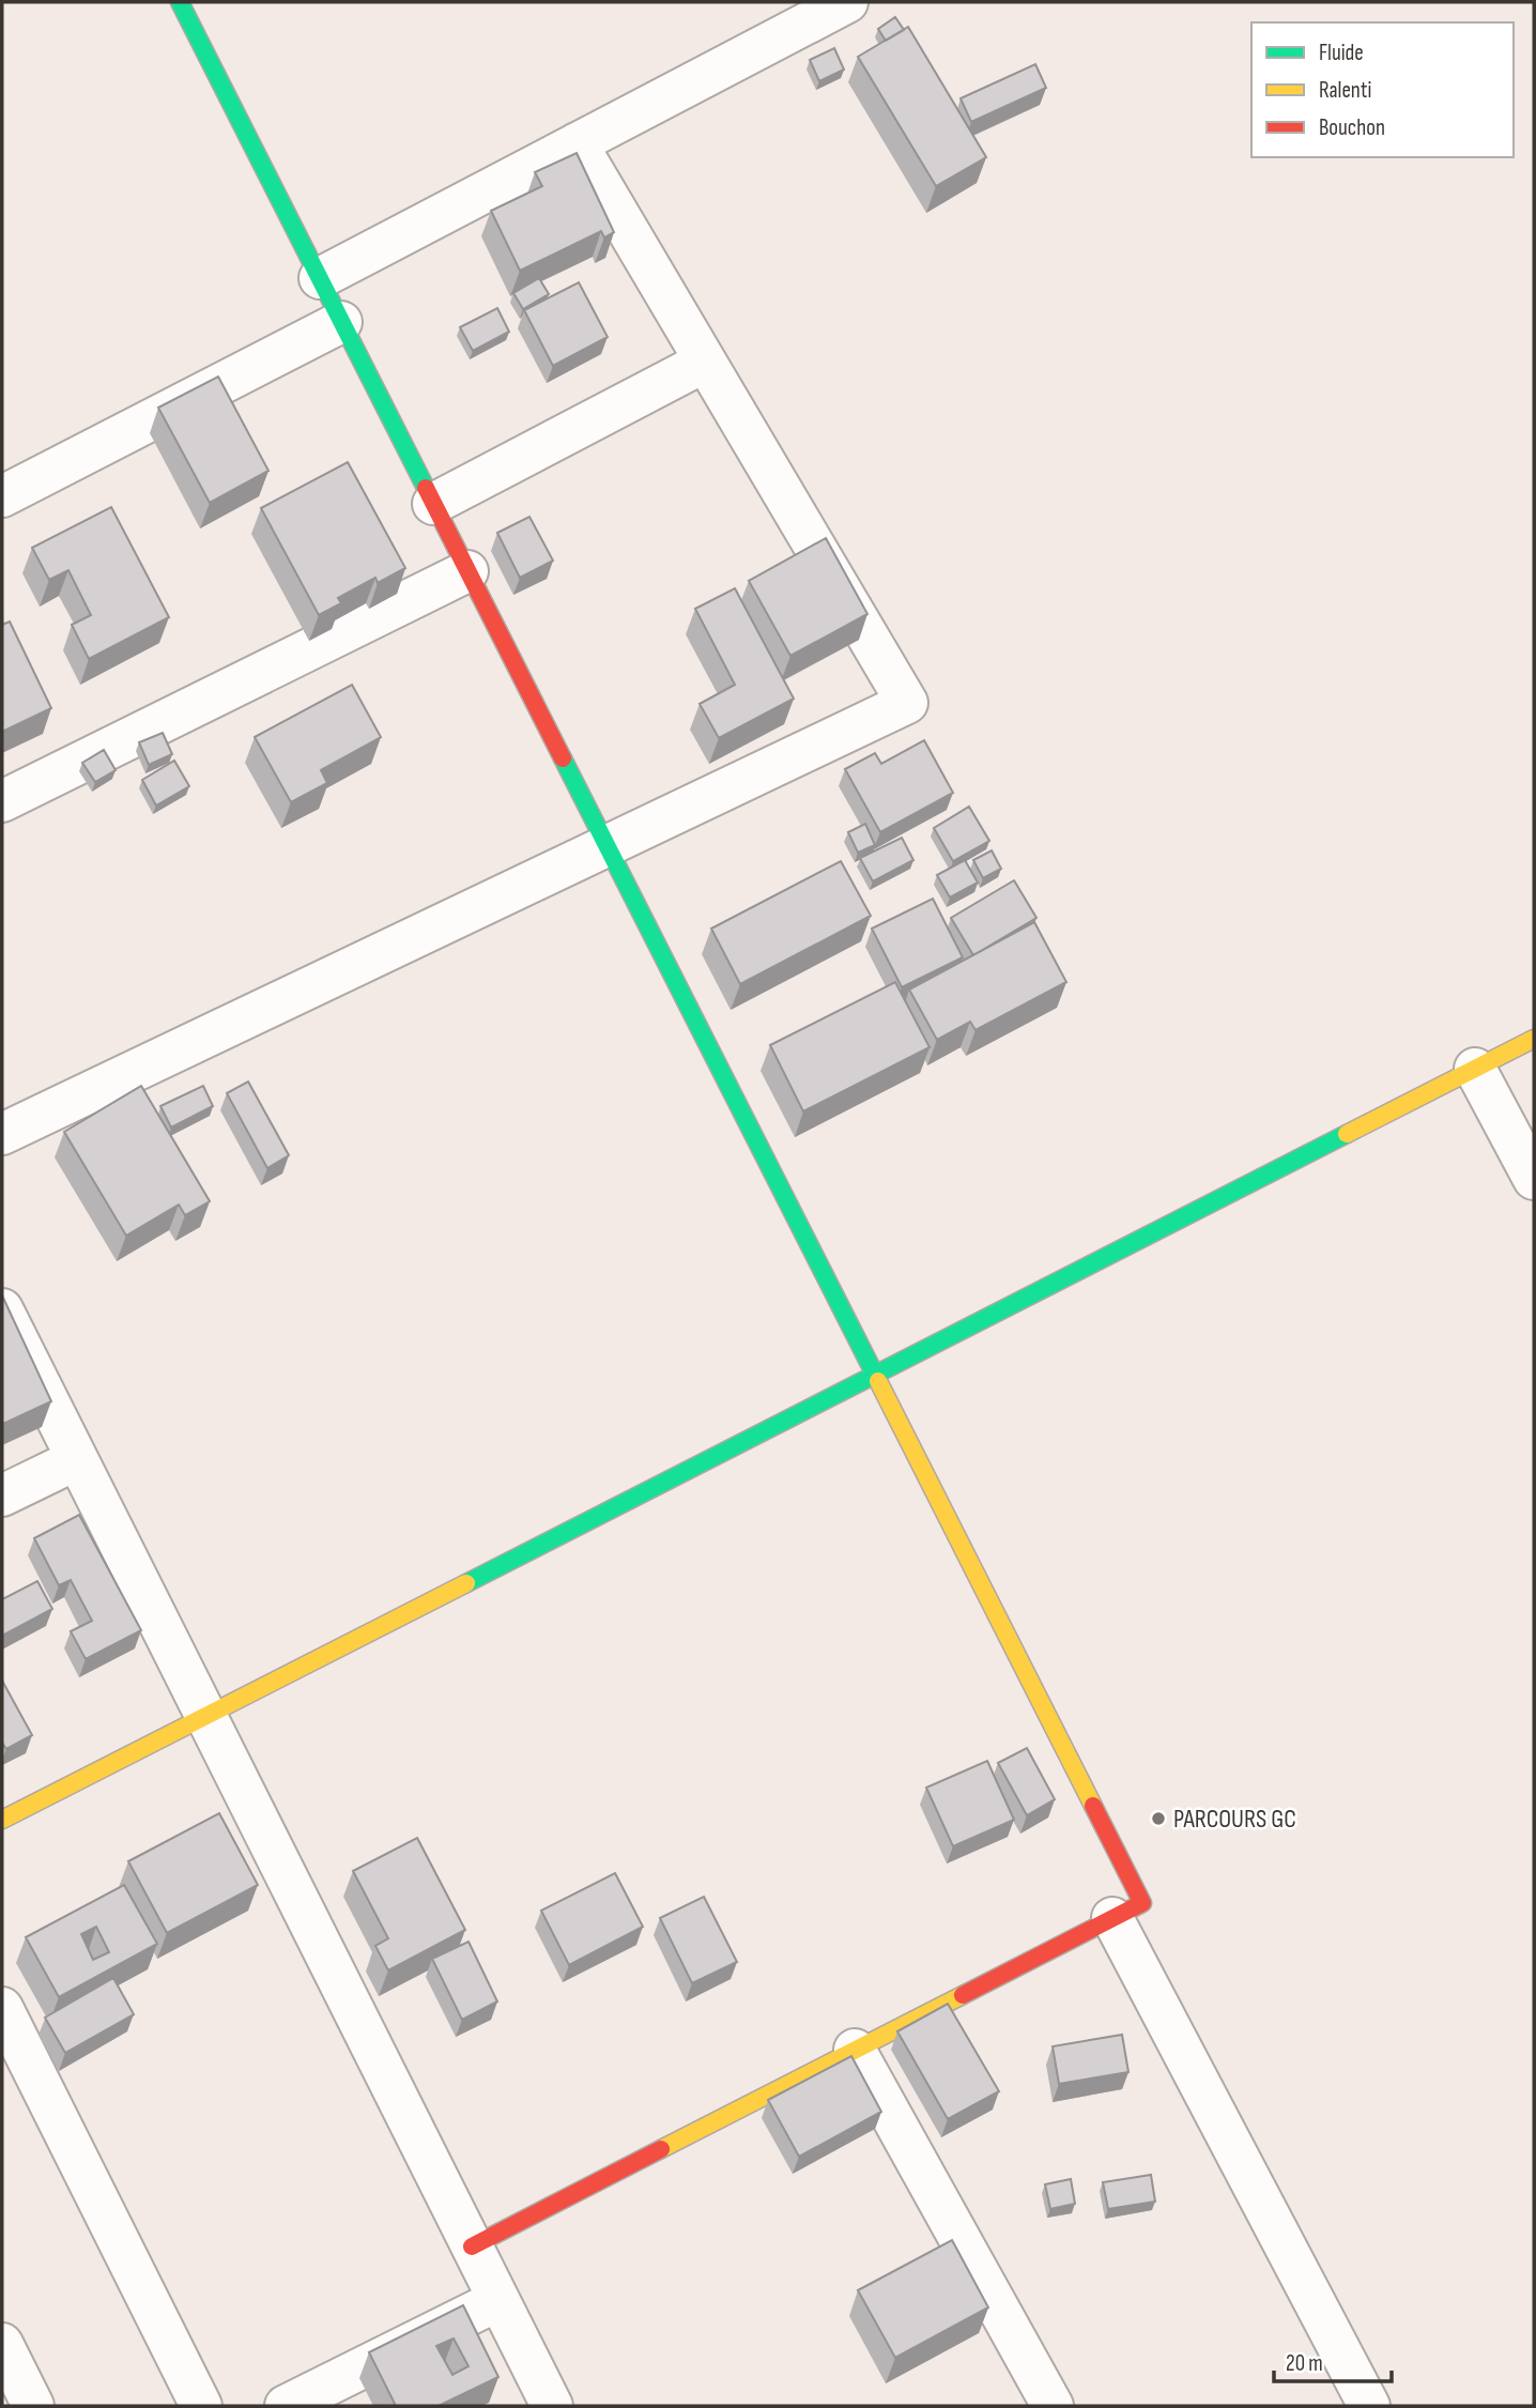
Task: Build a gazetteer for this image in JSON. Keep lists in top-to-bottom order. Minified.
{"places":["PARCOURS GC"],"legend":["Fluide","Ralenti","Bouchon"],"scale_bar":"20 m"}
